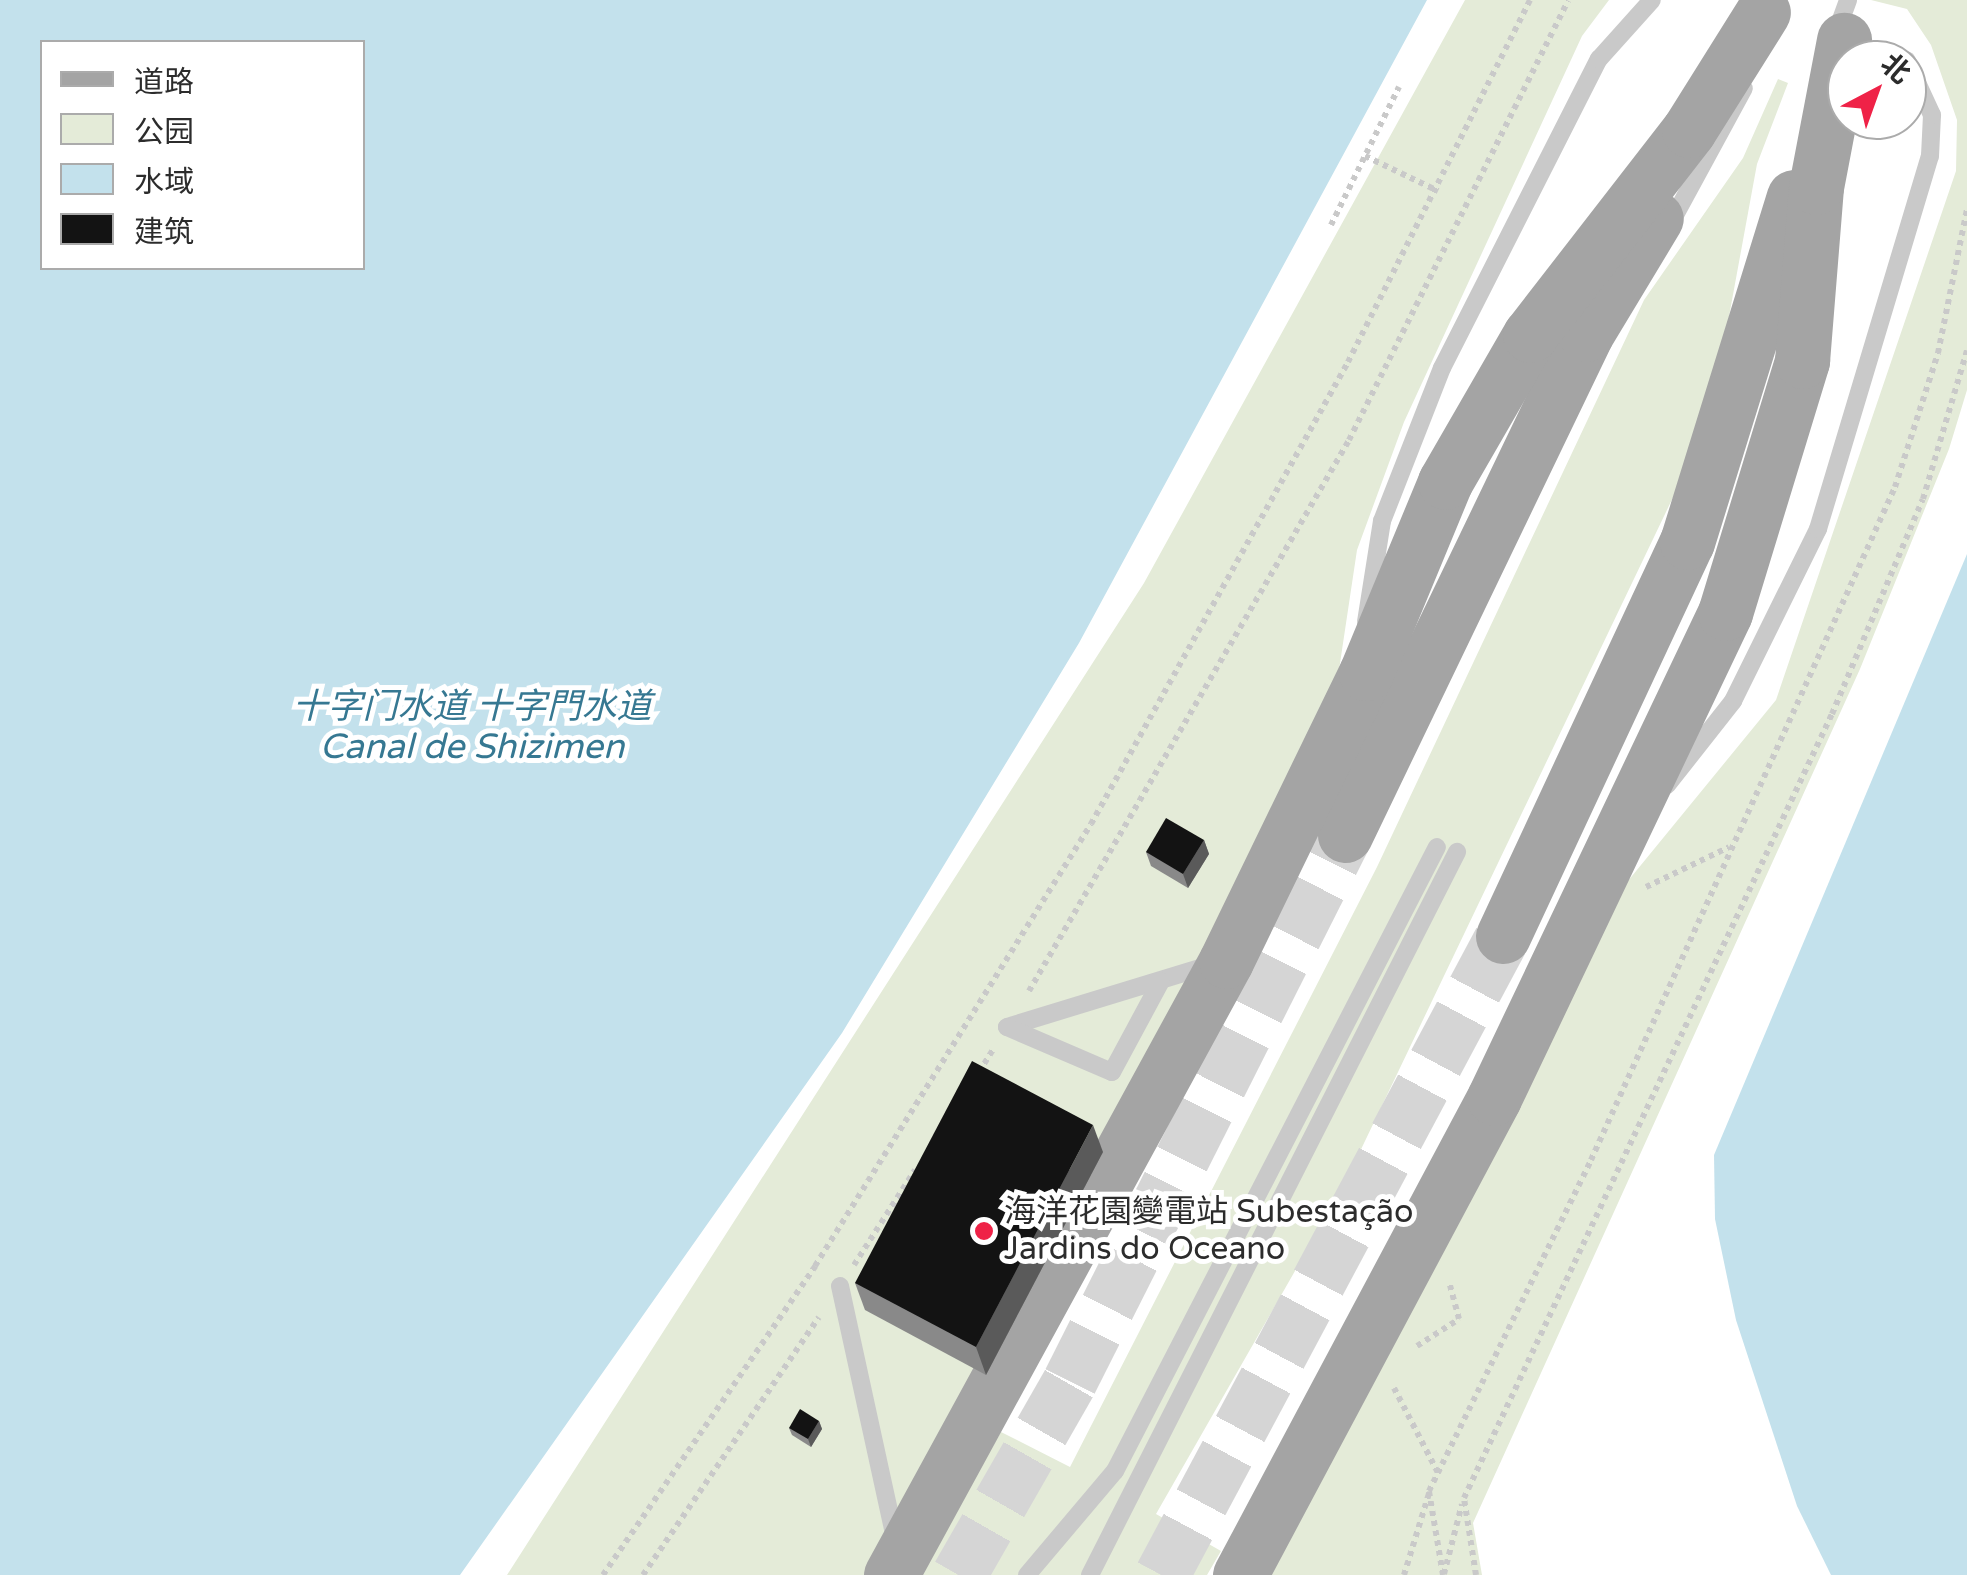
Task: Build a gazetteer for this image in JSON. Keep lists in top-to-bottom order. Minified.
{"water":["十字门水道 十字門水道 Canal de Shizimen"],"places":["海洋花園變電站 Subestação Jardins do Oceano"],"legend":["道路","公园","水域","建筑"],"north":"top right"}
